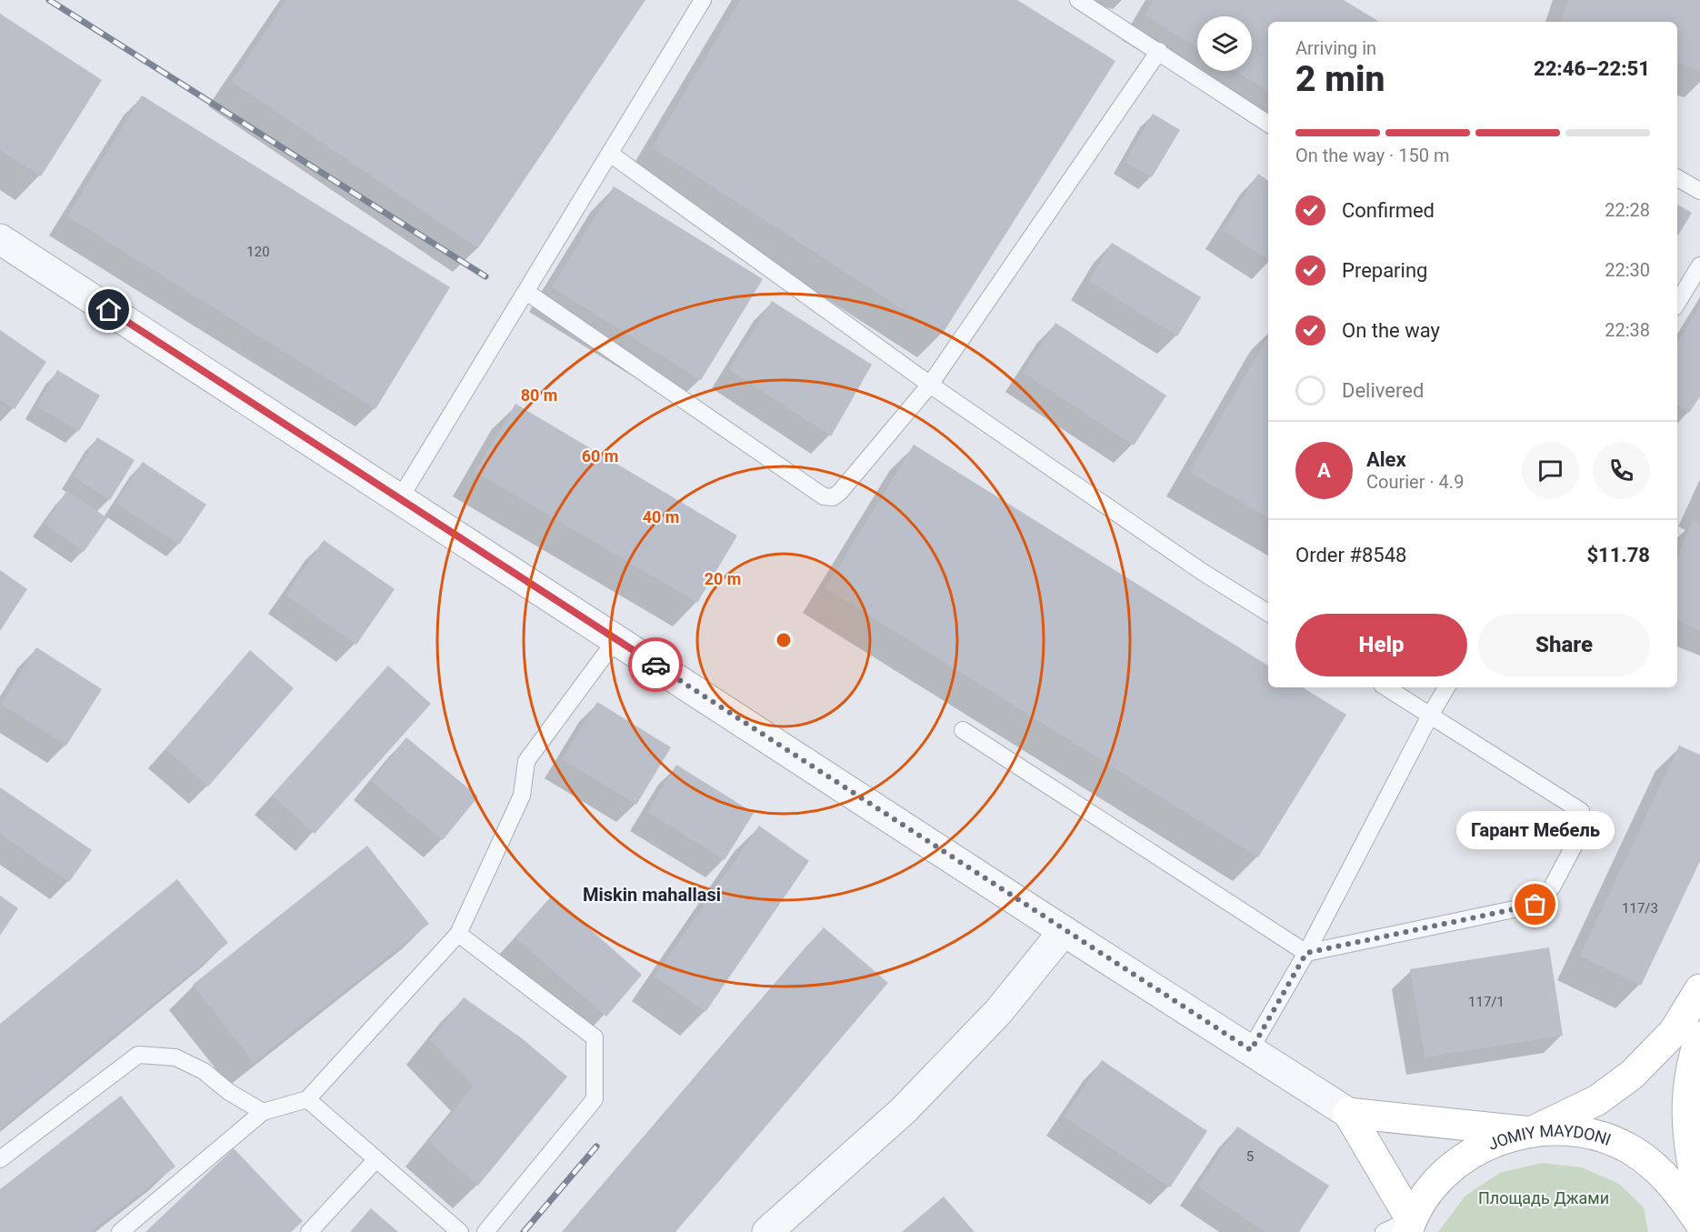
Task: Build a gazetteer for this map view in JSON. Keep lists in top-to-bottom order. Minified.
{"streets":{"main road":["JOMIY MAYDONI"]},"districts":["Miskin mahallasi"],"parks":["Площадь Джами"],"places":["Гарант Мебель"],"house_numbers":["120","117/3","117/1","5"],"page":{"heading":["2 min","Arriving in","22:46–22:51"],"panel":["Alex","Courier · 4.9","Order #8548","$11.78"],"bar":"On the way · 150 m","list":[["Confirmed","22:28"],["Preparing","22:30"],["On the way","22:38"],"Delivered"],"round":"A","buttons":["Help","Share"],"bubble":"Гарант Мебель"},"rings":["80 m","60 m","40 m","20 m"]}
